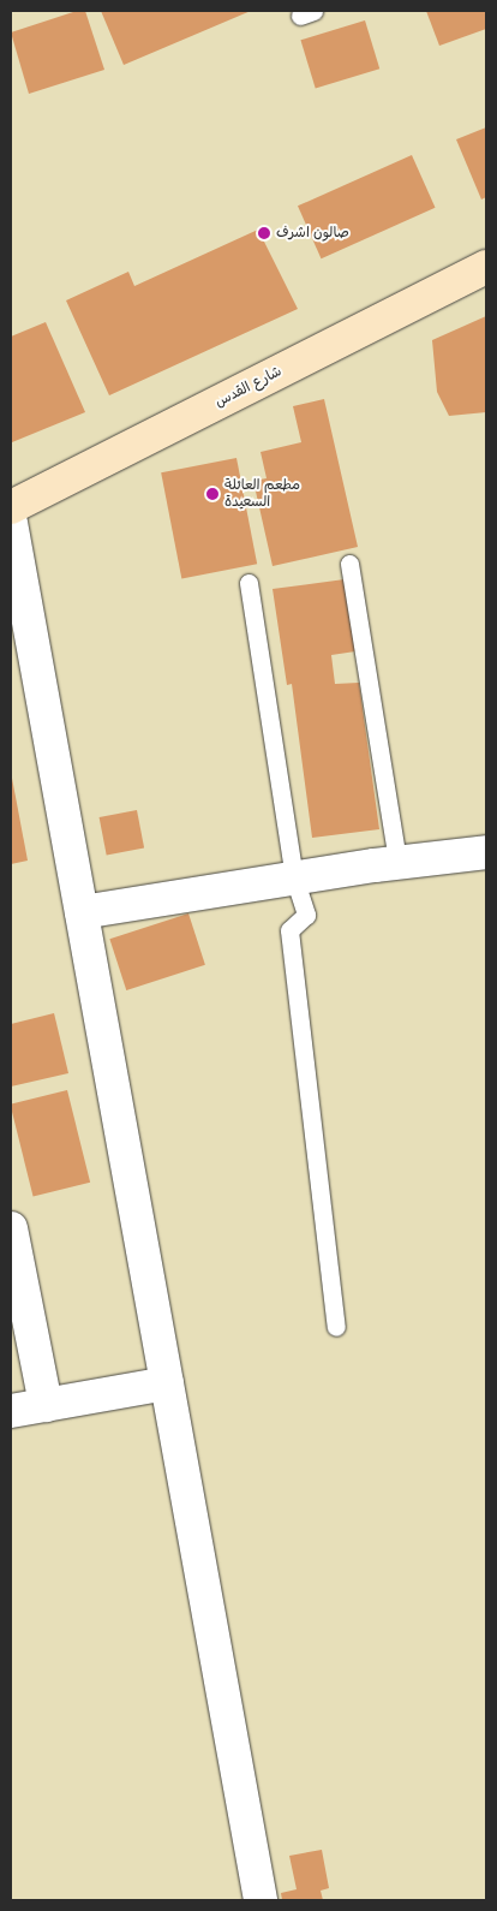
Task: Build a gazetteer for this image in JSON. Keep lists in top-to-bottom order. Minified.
{"streets":{"main road":["شارع القدس"]},"places":["صالون اشرف","مطعم العائلة السعيدة"]}
